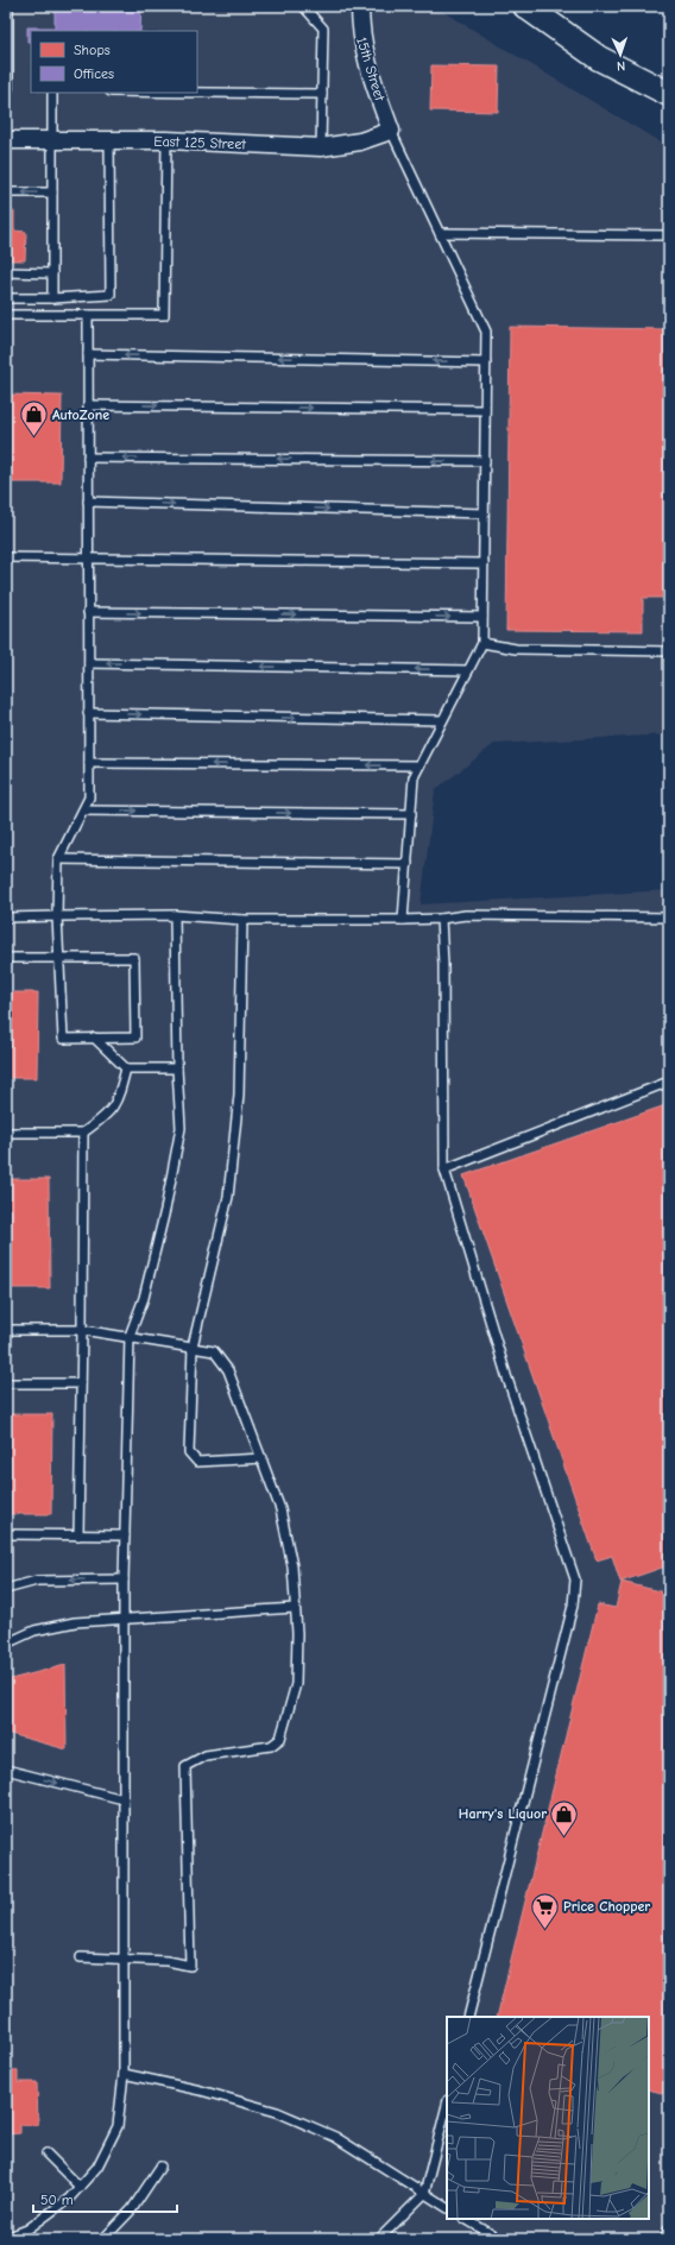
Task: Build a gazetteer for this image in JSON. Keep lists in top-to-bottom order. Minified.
{"streets":{"street":["15th Street","East 125 Street"]},"crossings":[["15th Street","East 125 Street"]],"places":{"shop":["AutoZone","Harry's Liquor"],"supermarket":["Price Chopper"]},"legend":["Shops","Offices"],"scale_bar":"50 m","north":"bottom"}
